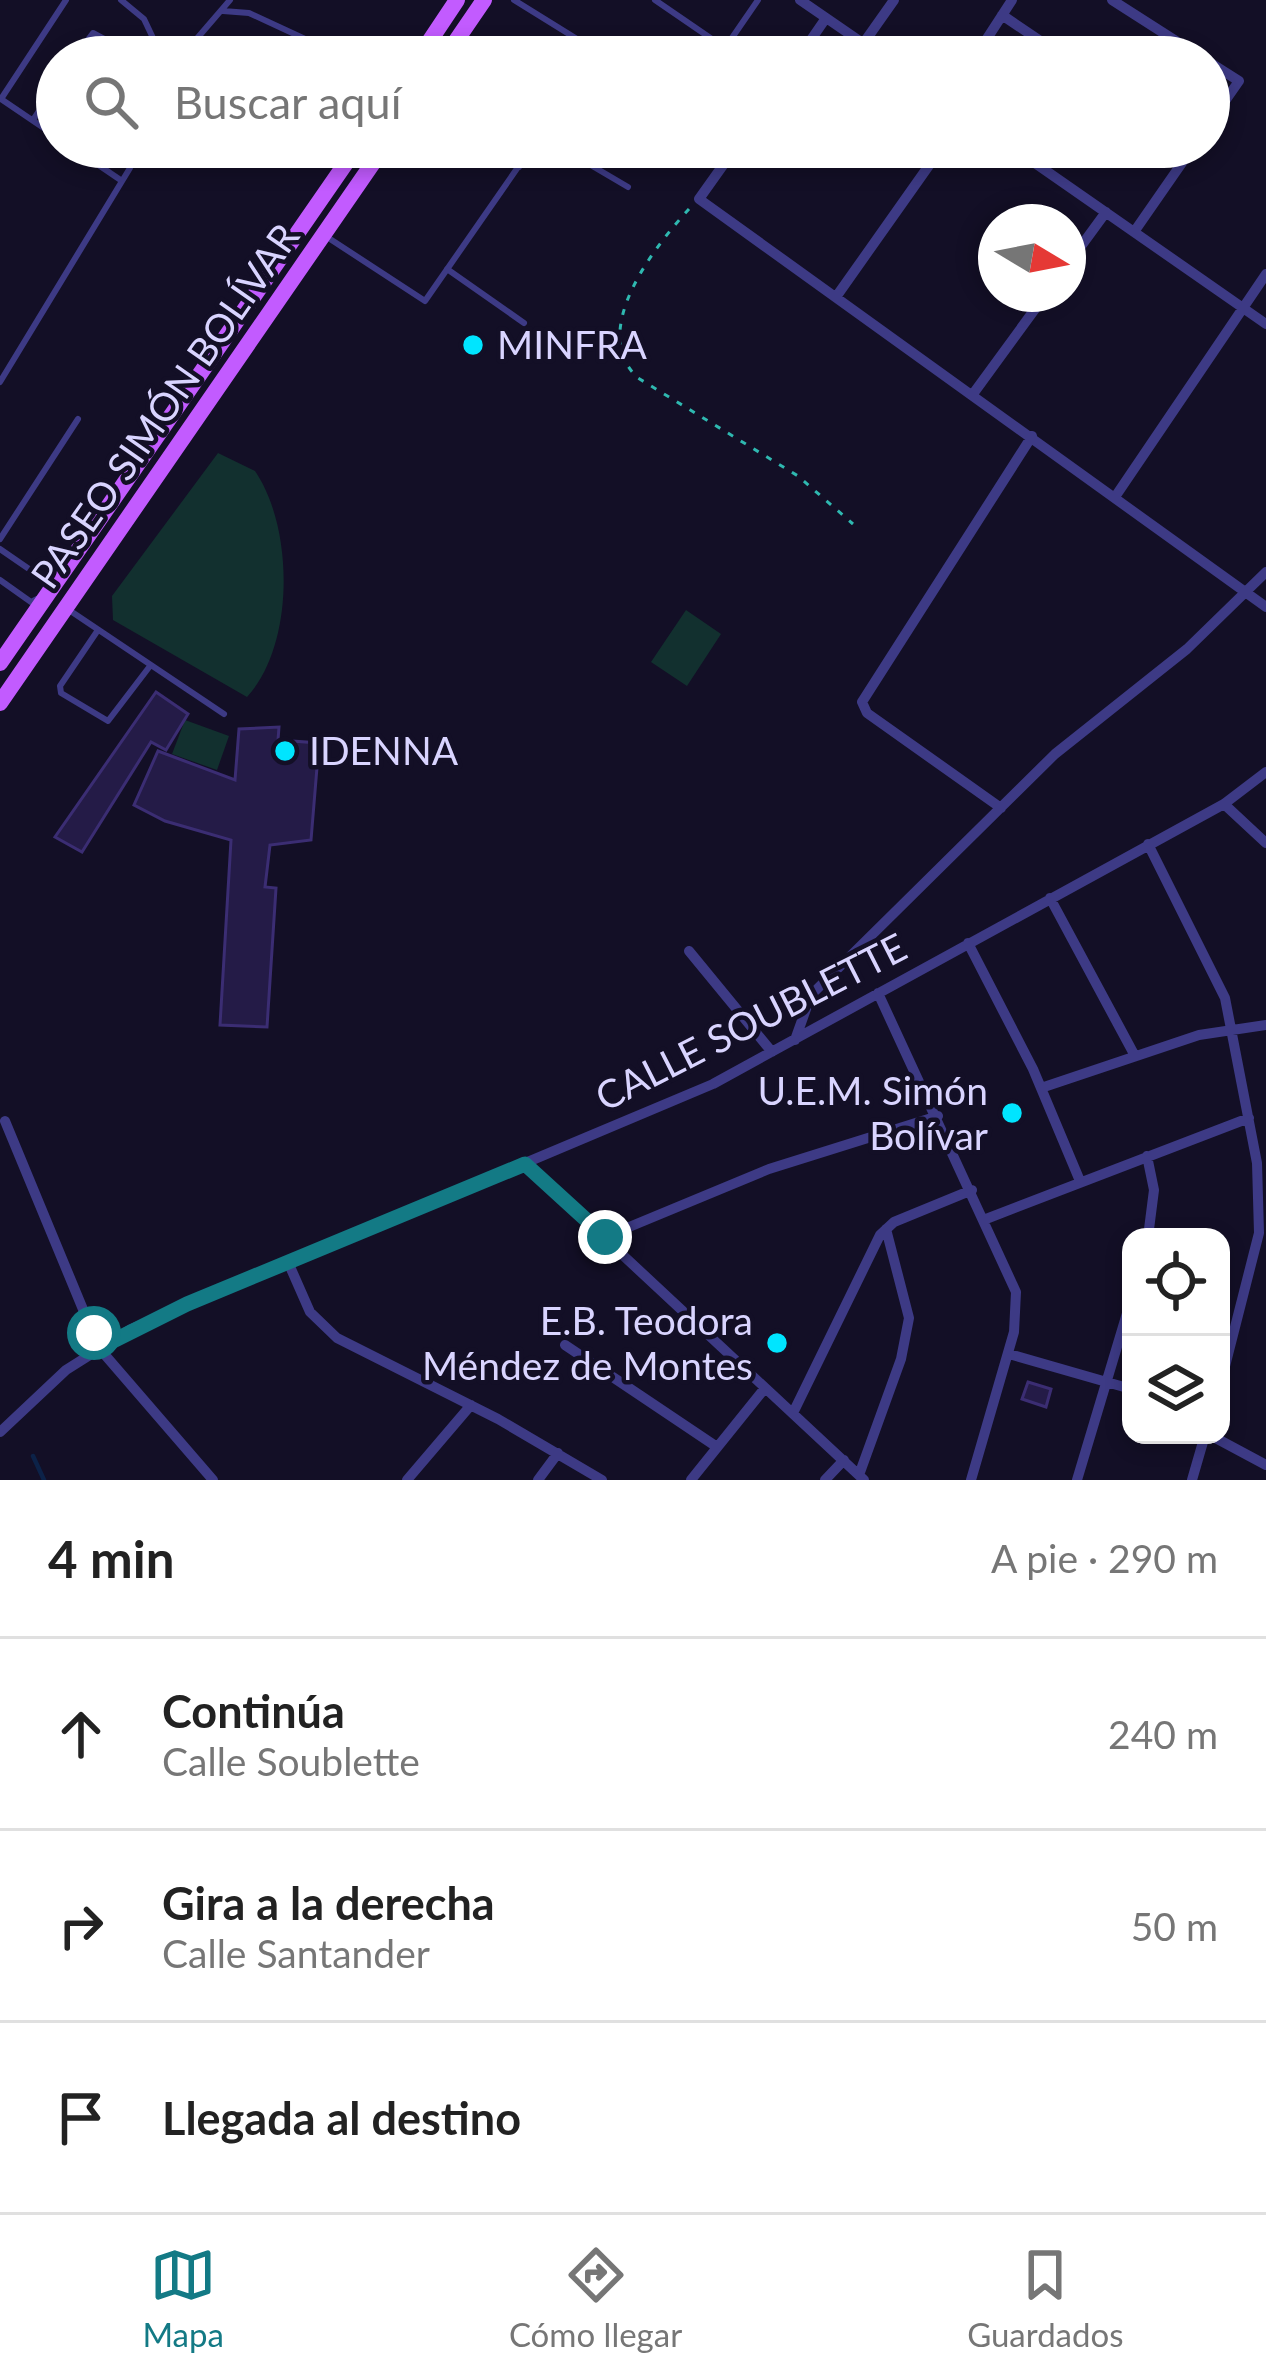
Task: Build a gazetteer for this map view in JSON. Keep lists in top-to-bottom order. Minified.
{"streets":{"main road":["PASEO SIMÓN BOLÍVAR"],"street":["CALLE SOUBLETTE"]},"places":["MINFRA","IDENNA","U.E.M. Simón Bolívar","E.B. Teodora Méndez de Montes"],"north":"right","page":{"search":"Buscar aquí","heading":["4 min","A pie · 290 m"],"list":[["Continúa","Calle Soublette","240 m"],["Gira a la derecha","Calle Santander","50 m"],"Llegada al destino"],"nav":["Mapa","Cómo llegar","Guardados"]}}
